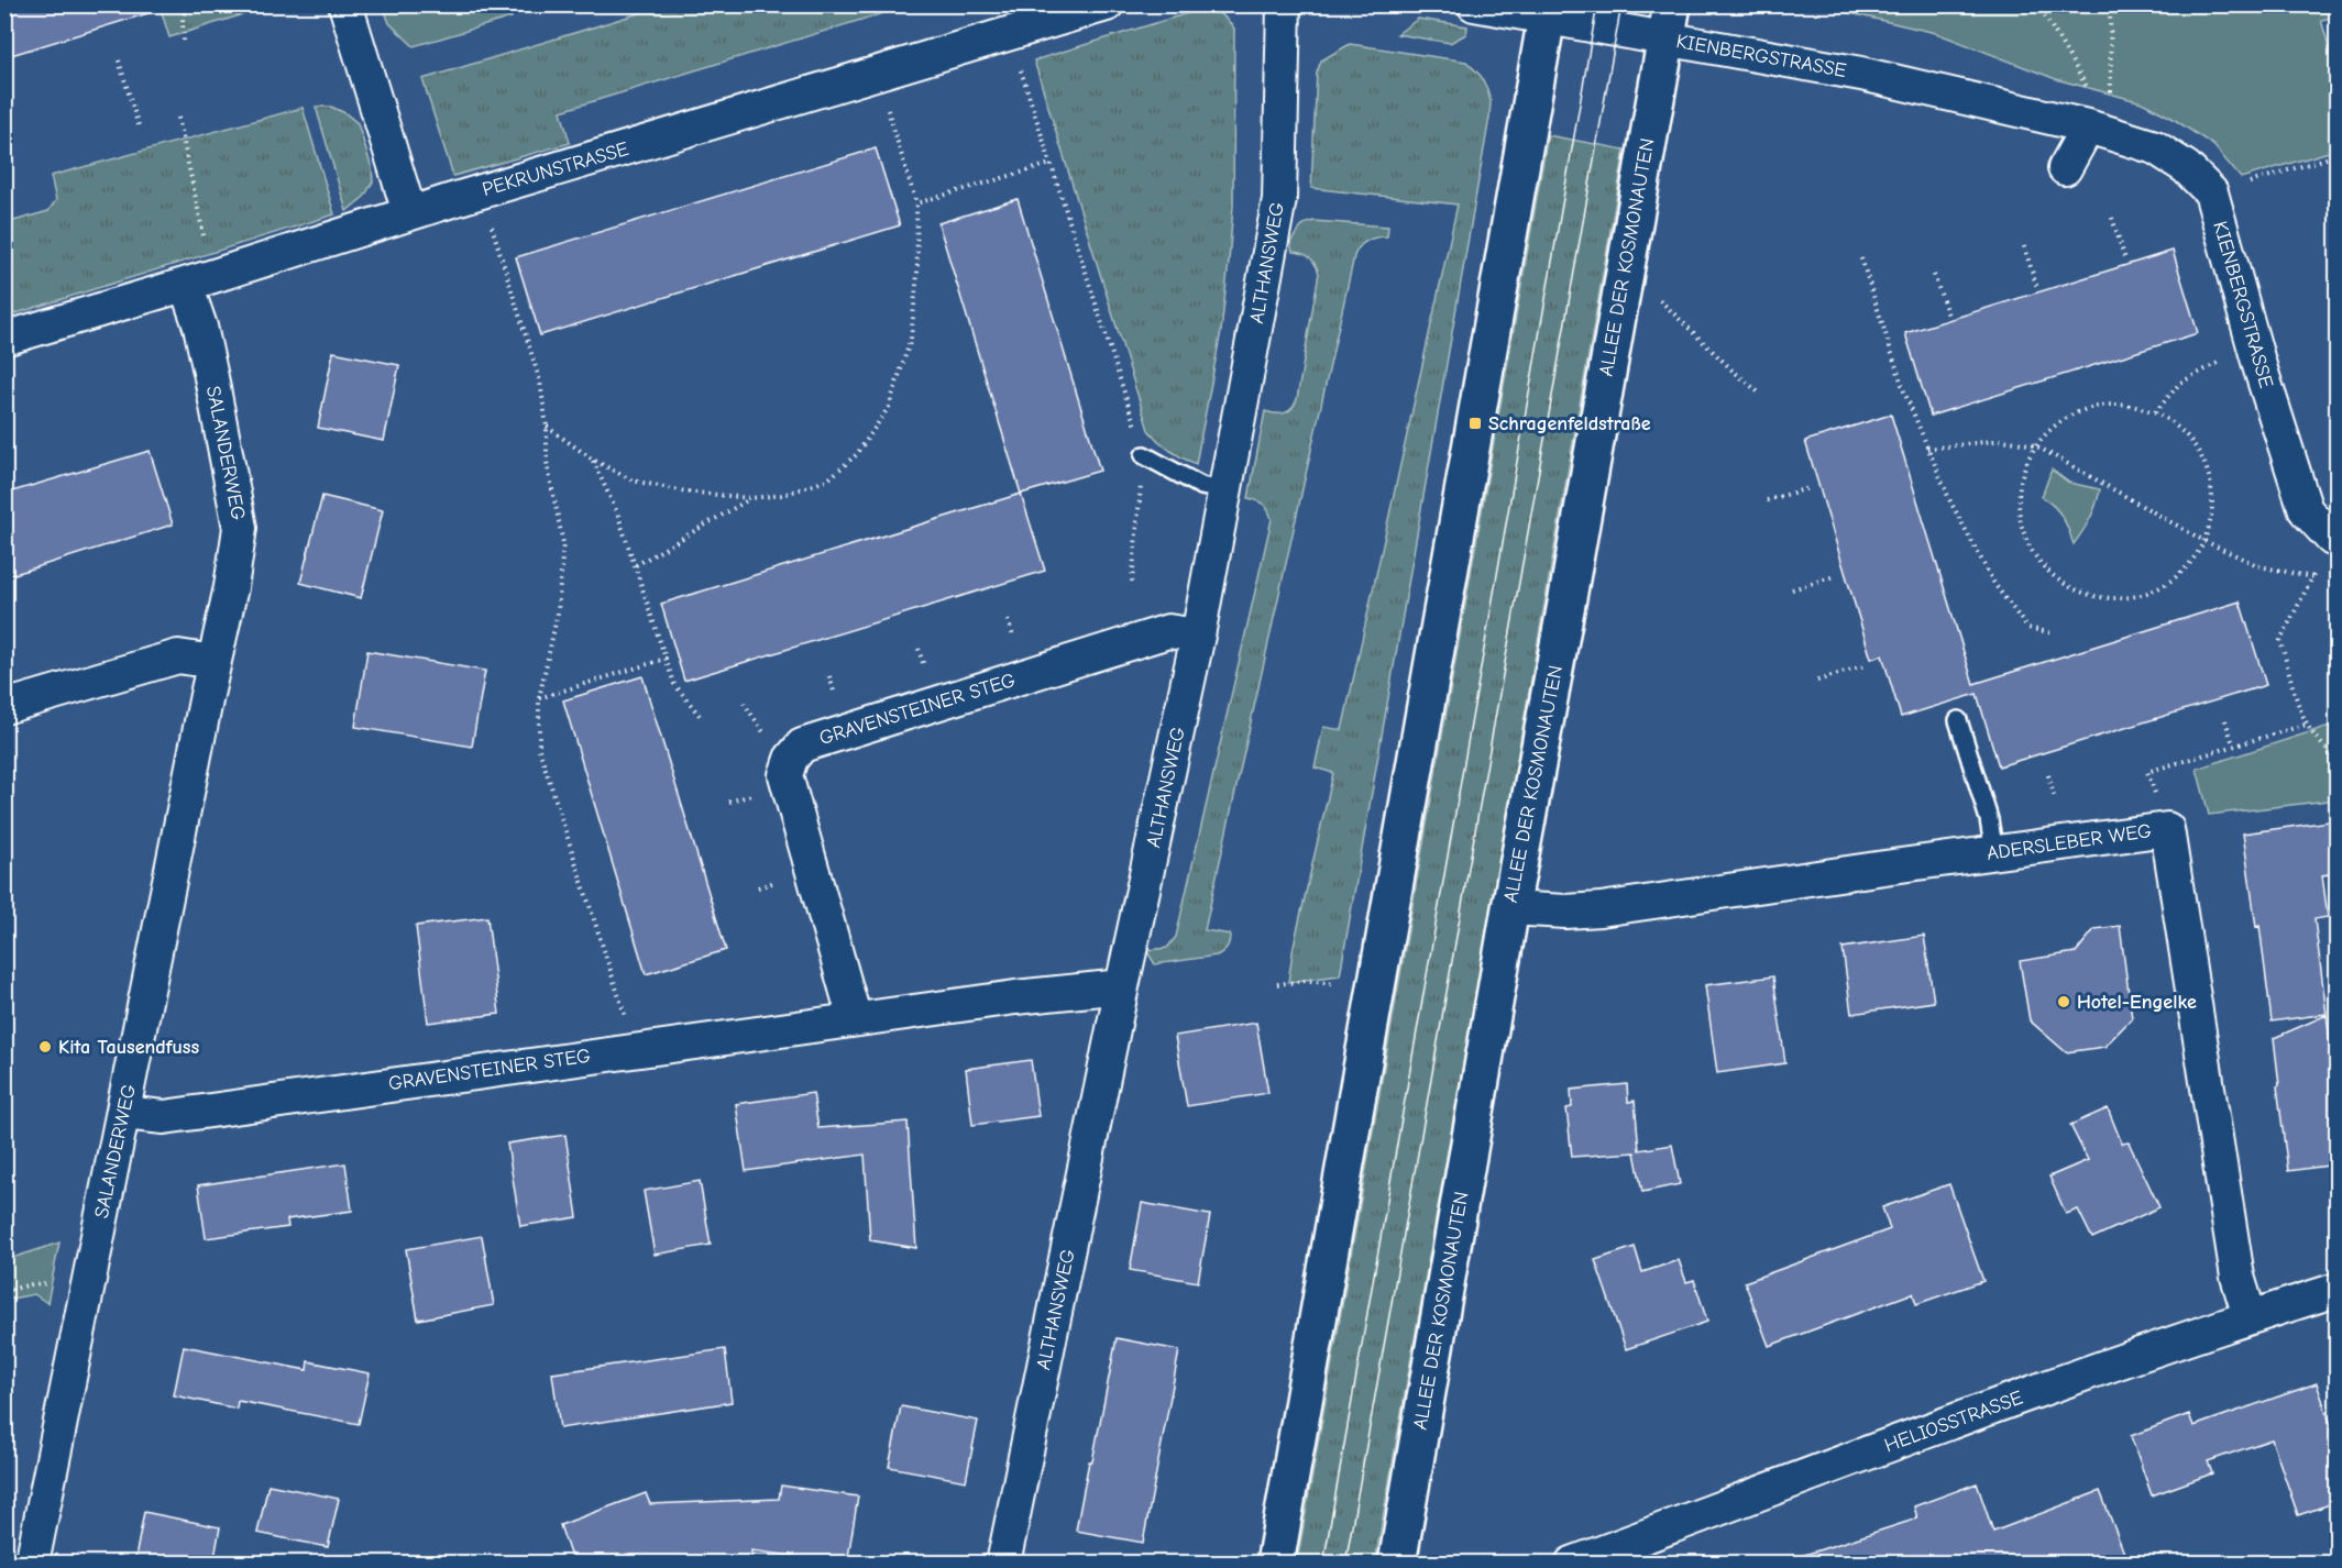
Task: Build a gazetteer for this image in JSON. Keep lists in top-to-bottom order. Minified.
{"streets":{"main road":["ALLEE DER KOSMONAUTEN"],"street":["KIENBERGSTRASSE","PEKRUNSTRASSE","ALTHANSWEG","SALANDERWEG","GRAVENSTEINER STEG","ADERSLEBER WEG","HELIOSSTRASSE"]},"crossings":[["KIENBERGSTRASSE","ALLEE DER KOSMONAUTEN"],["PEKRUNSTRASSE","SALANDERWEG"],["ALLEE DER KOSMONAUTEN","ADERSLEBER WEG"],["ALTHANSWEG","GRAVENSTEINER STEG"],["SALANDERWEG","GRAVENSTEINER STEG"],["ADERSLEBER WEG","HELIOSSTRASSE"]],"places":{"transit":["Schragenfeldstraße"],"other":["Hotel-Engelke","Kita Tausendfuss"]}}
